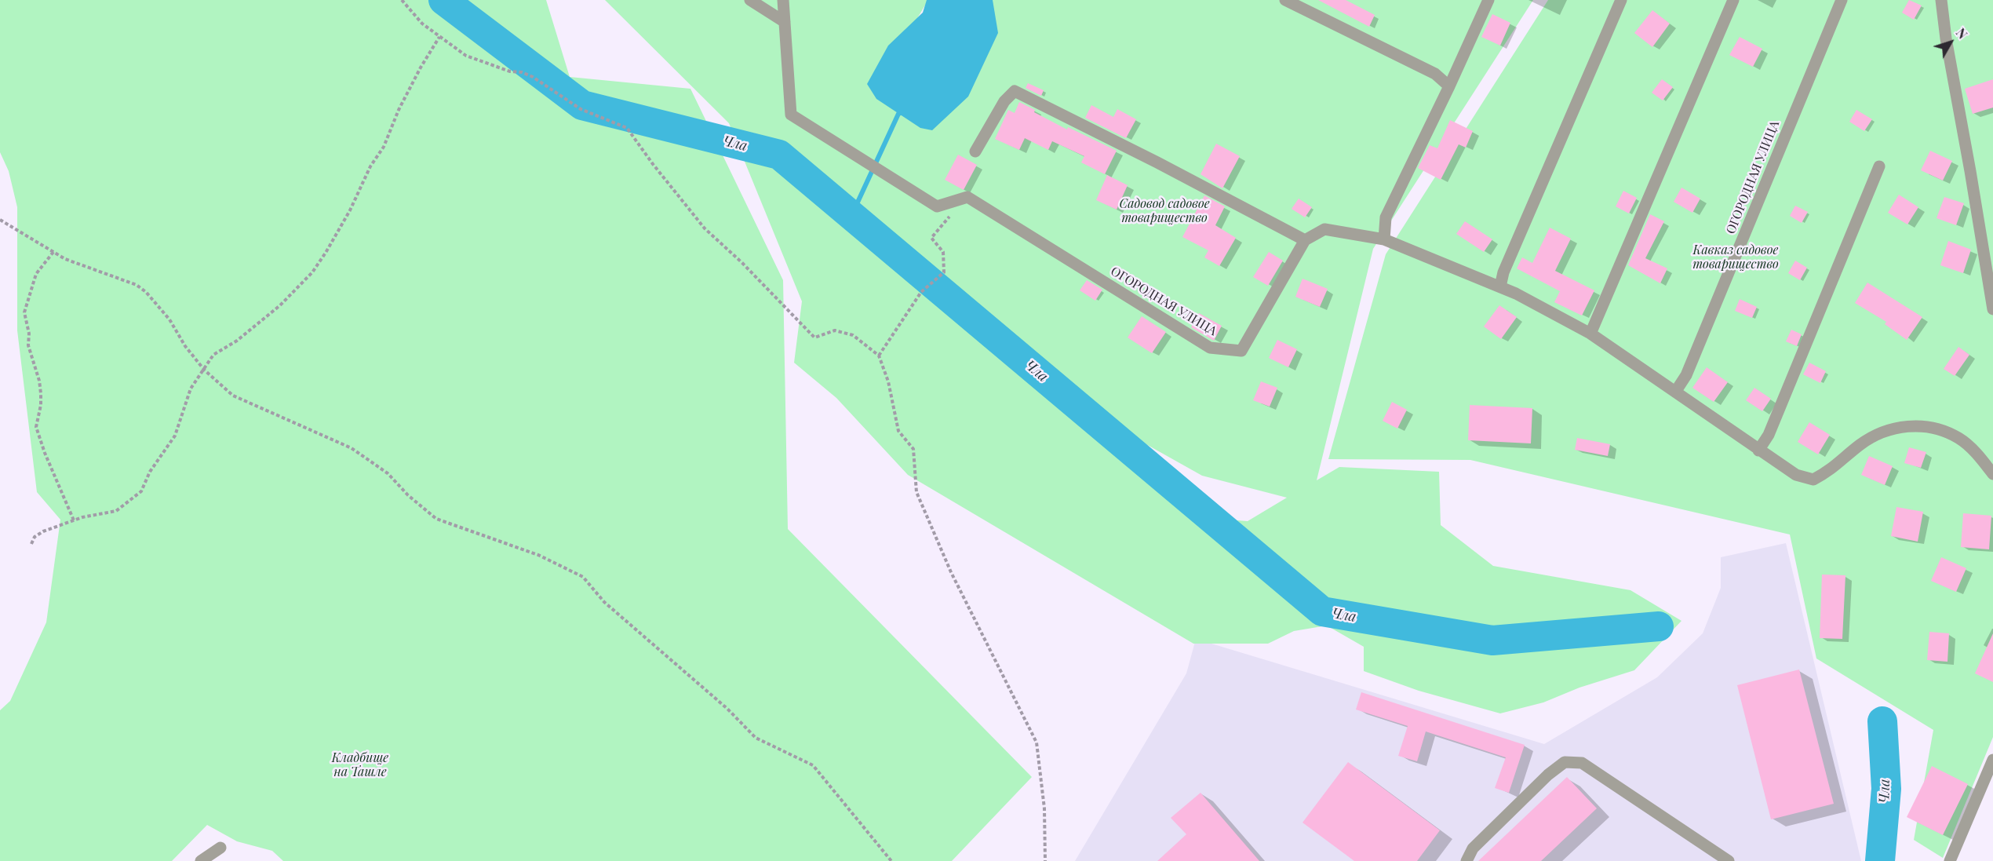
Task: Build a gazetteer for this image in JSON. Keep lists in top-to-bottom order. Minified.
{"streets":{"street":["ОГОРОДНАЯ УЛИЦА"]},"water":["Чла"],"parks":["Садовод садовое товарищество","Кавказ садовое товарищество","Кладбище на Ташле"],"north":"top right"}
